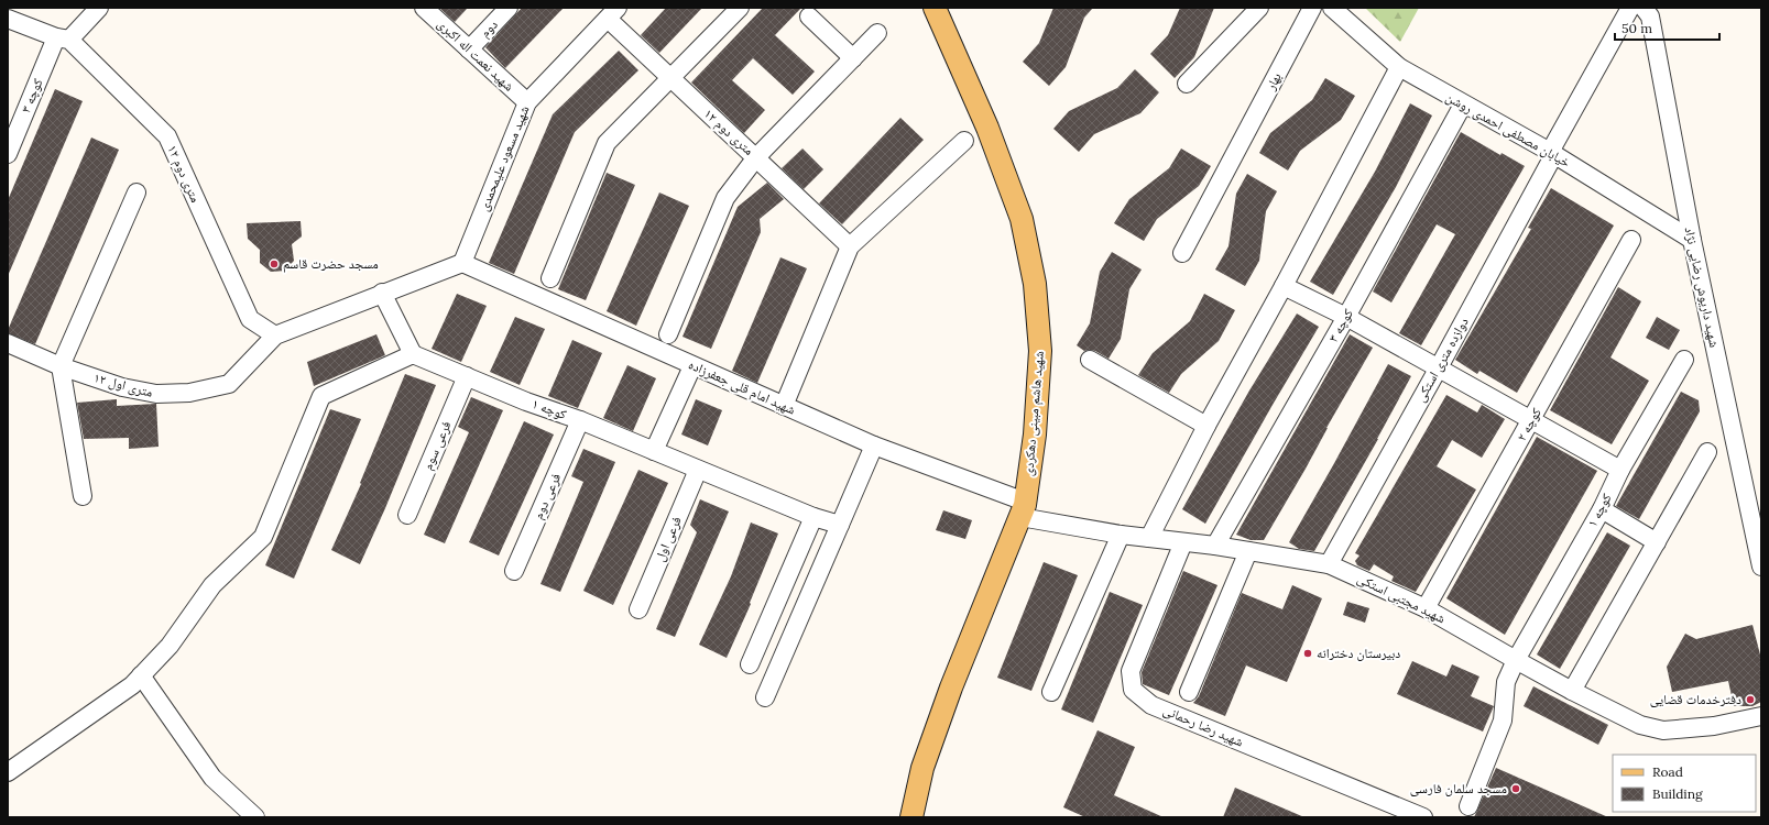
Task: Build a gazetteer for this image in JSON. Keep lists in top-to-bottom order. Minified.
{"streets":{"main road":["شهید هاشم مبینی دهکردی"],"street":["دوم","شهید نعمت اله اکبری","بهار","کوچه ۳","خیابان مصطفی احمدی روشن","۱۲ متری دوم","شهید مسعود علیمحمدی","شهید داریوش رضایی نژاد","دوازده متری استکی","۱۲ متری اول","شهید امام قلی جعفرزاده","کوچه ۱","کوچه ۲","فرعی سوم","فرعی دوم","فرعی اول","شهید مجتبی استکی","شهید رضا رحمانی"]},"crossings":[["دوم","شهید نعمت اله اکبری"],["شهید نعمت اله اکبری","شهید مسعود علیمحمدی"],["کوچه ۳","خیابان مصطفی احمدی روشن"],["کوچه ۳","۱۲ متری دوم"],["کوچه ۳","شهید مجتبی استکی"],["خیابان مصطفی احمدی روشن","شهید داریوش رضایی نژاد"],["خیابان مصطفی احمدی روشن","دوازده متری استکی"],["۱۲ متری دوم","شهید مسعود علیمحمدی"],["۱۲ متری دوم","۱۲ متری اول"],["شهید مسعود علیمحمدی","شهید امام قلی جعفرزاده"],["دوازده متری استکی","شهید مجتبی استکی"],["شهید امام قلی جعفرزاده","شهید هاشم مبینی دهکردی"],["شهید امام قلی جعفرزاده","شهید مجتبی استکی"],["کوچه ۱","فرعی سوم"],["کوچه ۱","فرعی دوم"],["کوچه ۱","فرعی اول"],["کوچه ۱","شهید مجتبی استکی"],["شهید هاشم مبینی دهکردی","شهید مجتبی استکی"],["کوچه ۲","شهید مجتبی استکی"],["شهید مجتبی استکی","شهید رضا رحمانی"]],"places":["مسجد حضرت قاسم","دبیرستان دخترانه","دفترخدمات قضایی","مسجد سلمان فارسی"],"legend":["Road","Building"],"scale_bar":"50 m"}
